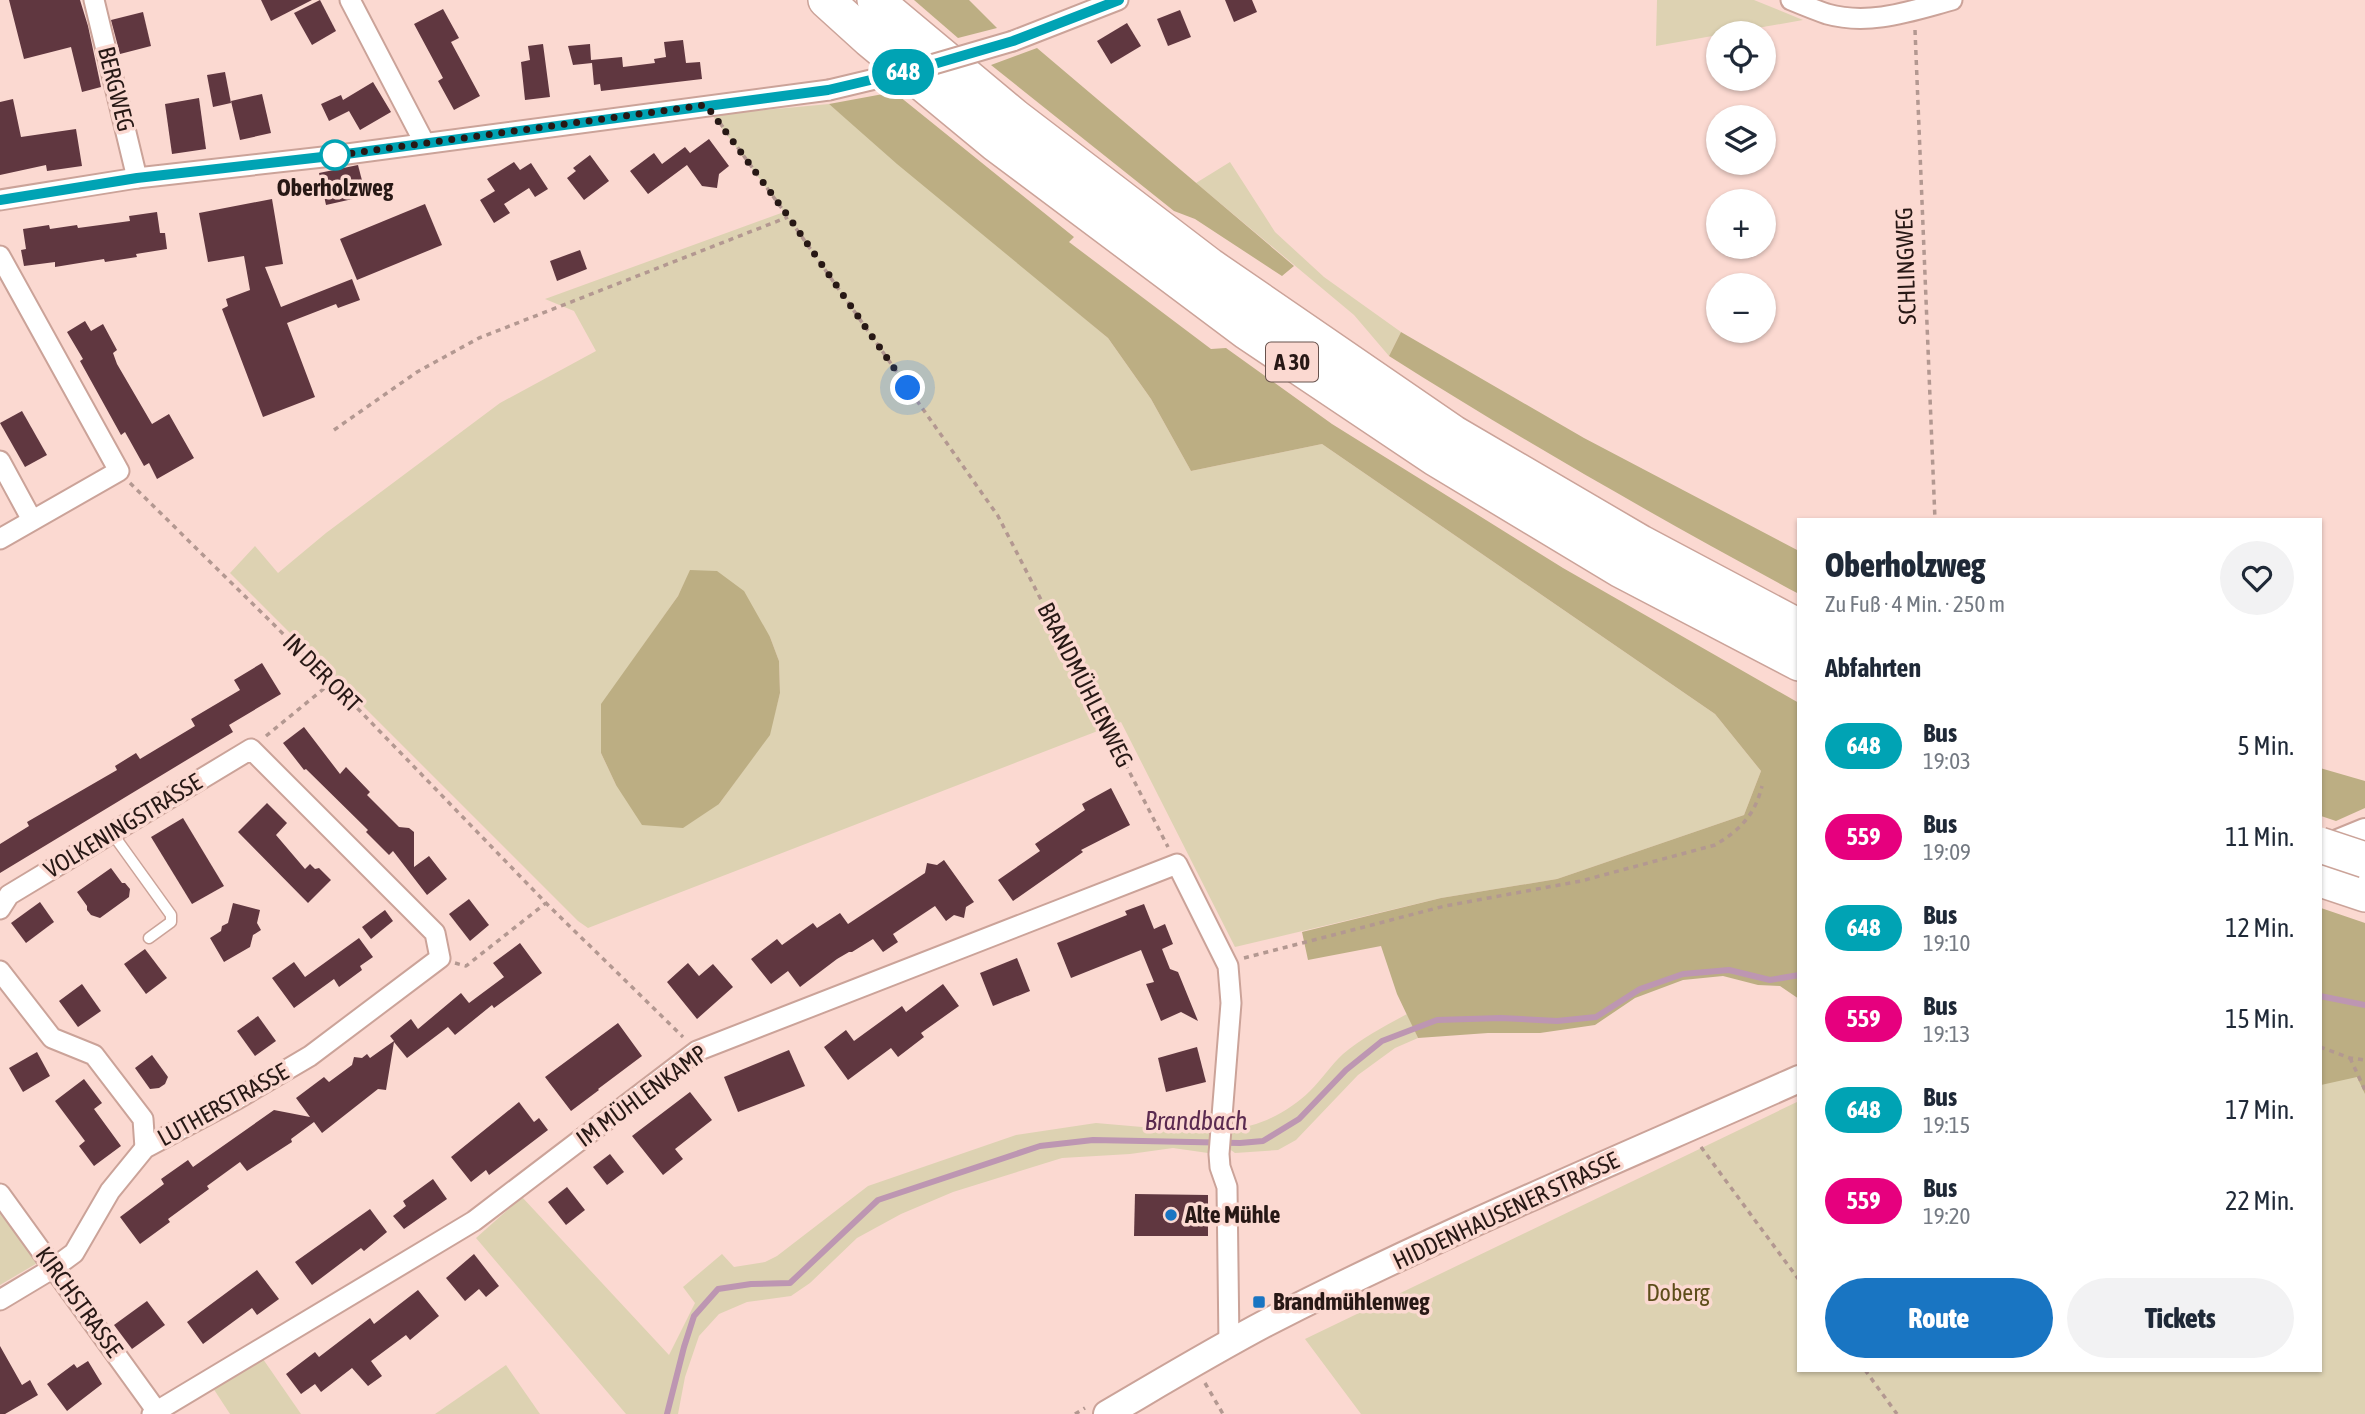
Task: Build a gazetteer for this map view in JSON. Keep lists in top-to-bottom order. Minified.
{"streets":{"highway":["A 30"],"street":["BERGWEG","VOLKENINGSTRASSE","IM MÜHLENKAMP","LUTHERSTRASSE","HIDDENHAUSENER STRASSE","KIRCHSTRASSE"],"path":["SCHLINGWEG","IN DER ORT","BRANDMÜHLENWEG"]},"crossings":[["IN DER ORT","IM MÜHLENKAMP"],["BRANDMÜHLENWEG","IM MÜHLENKAMP"],["IM MÜHLENKAMP","KIRCHSTRASSE"],["LUTHERSTRASSE","KIRCHSTRASSE"]],"water":["Brandbach"],"parks":["Doberg"],"places":{"other":["Oberholzweg","Alte Mühle"],"transit":["Brandmühlenweg"]},"lines":["bus line 648"],"page":{"on_map":"648","map_buttons":["+","−"],"heading":[["Oberholzweg","Zu Fuß · 4 Min. · 250 m"],"Abfahrten"],"list":[{"mark":"648","name":"Bus","note":"19:03","value":"5 Min."},{"mark":"559","name":"Bus","note":"19:09","value":"11 Min."},{"mark":"648","name":"Bus","note":"19:10","value":"12 Min."},{"mark":"559","name":"Bus","note":"19:13","value":"15 Min."},{"mark":"648","name":"Bus","note":"19:15","value":"17 Min."},{"mark":"559","name":"Bus","note":"19:20","value":"22 Min."}],"buttons":["Route","Tickets"]}}
